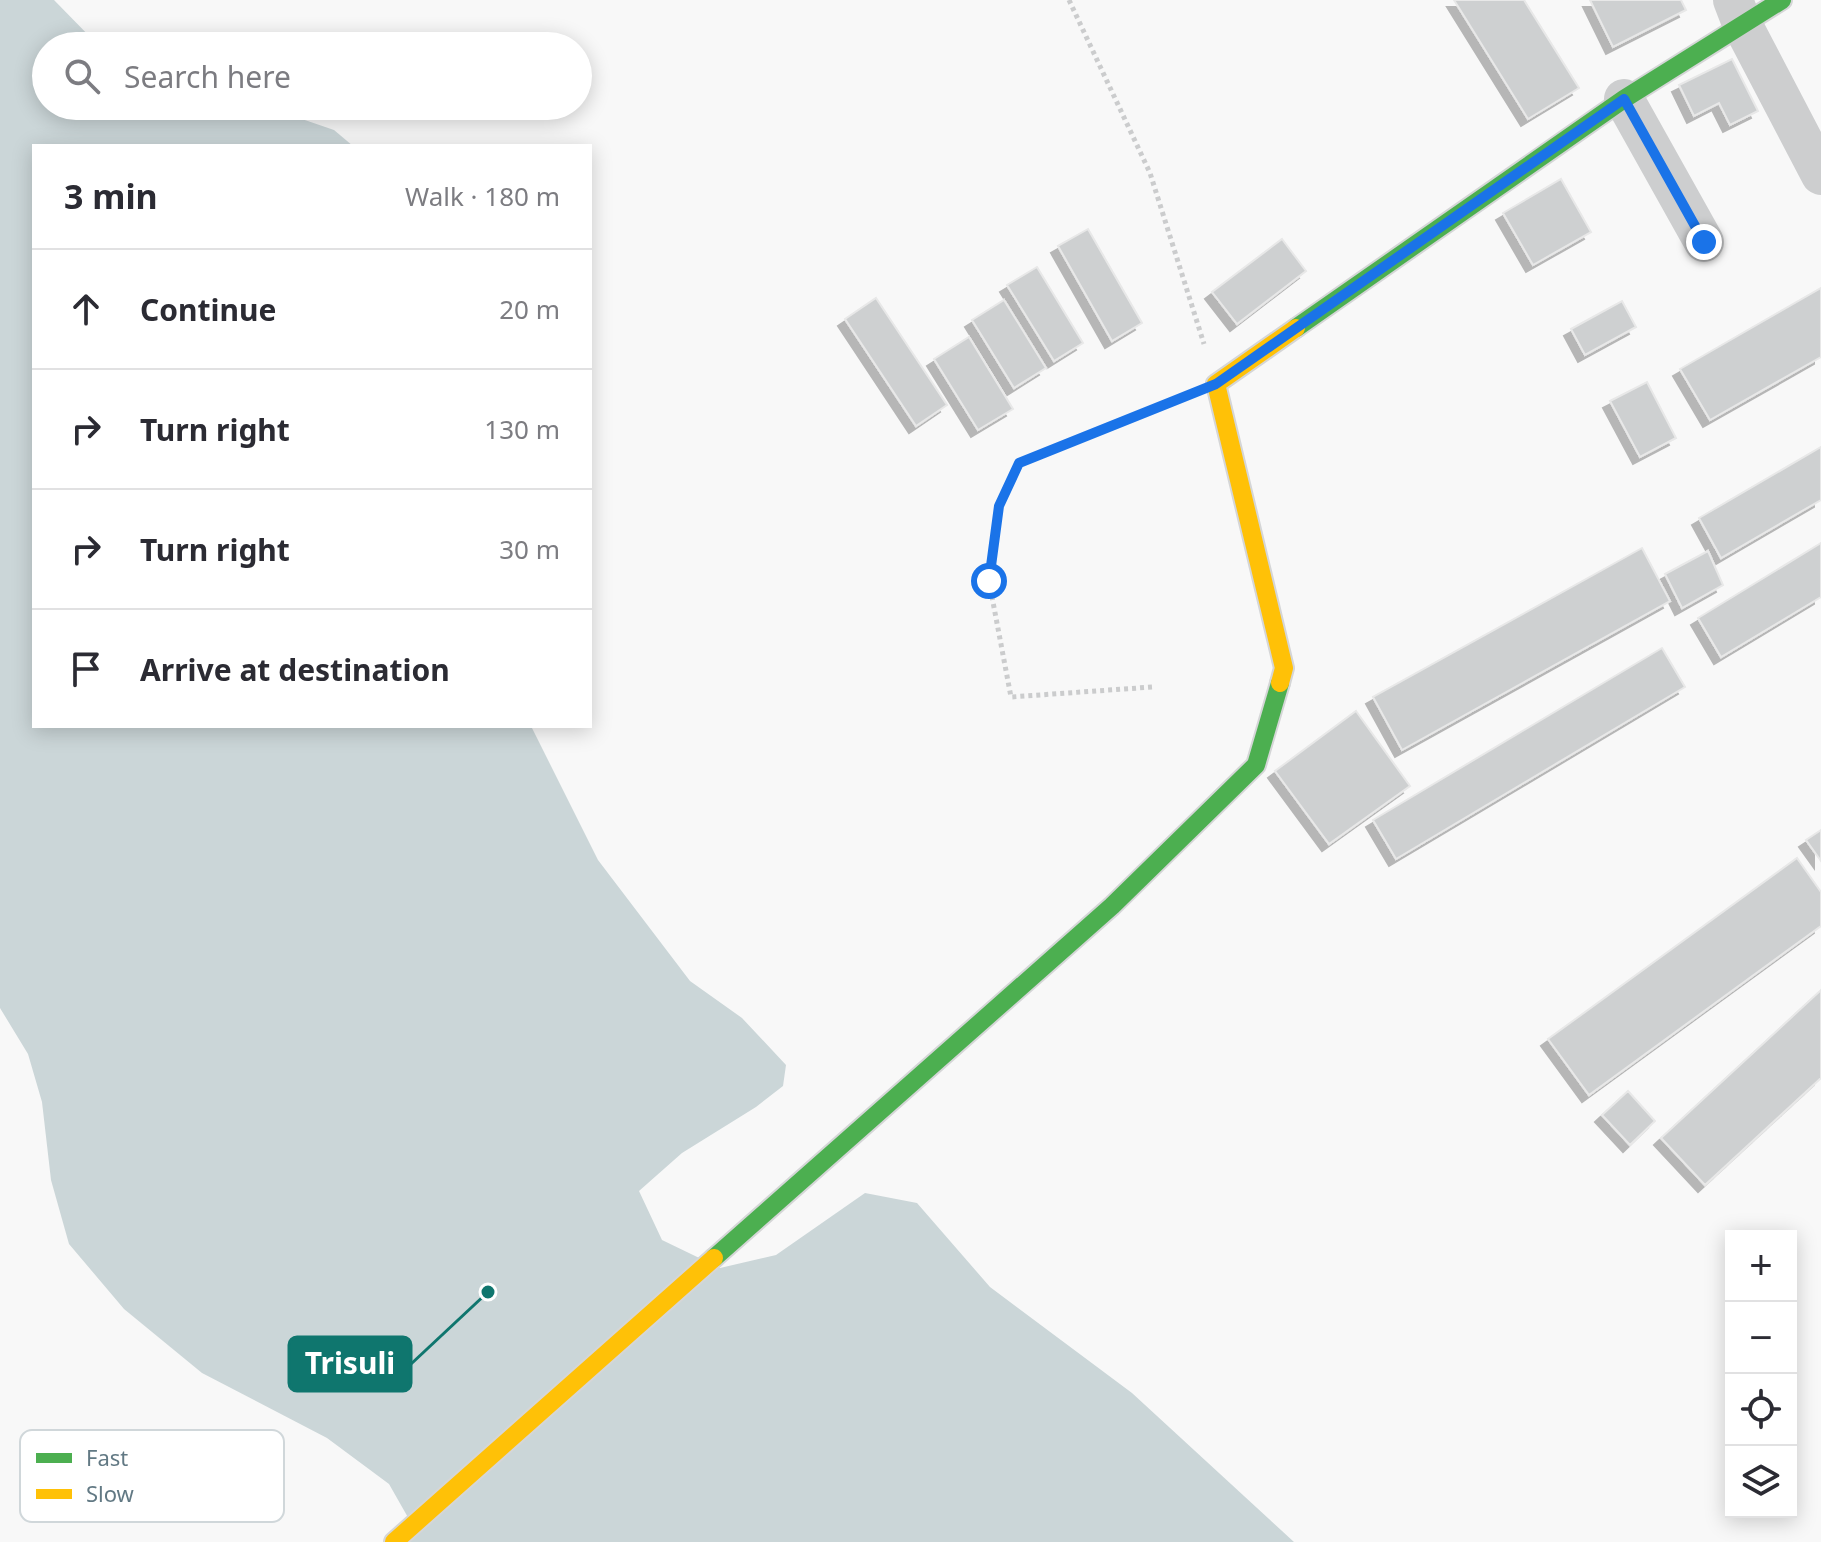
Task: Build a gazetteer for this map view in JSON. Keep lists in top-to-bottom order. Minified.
{"places":["Trisuli"],"legend":["Fast","Slow"],"page":{"search":"Search here","heading":["3 min","Walk · 180 m"],"list":[["Continue","20 m"],["Turn right","130 m"],["Turn right","30 m"],"Arrive at destination"],"map_buttons":["+","−"]}}
